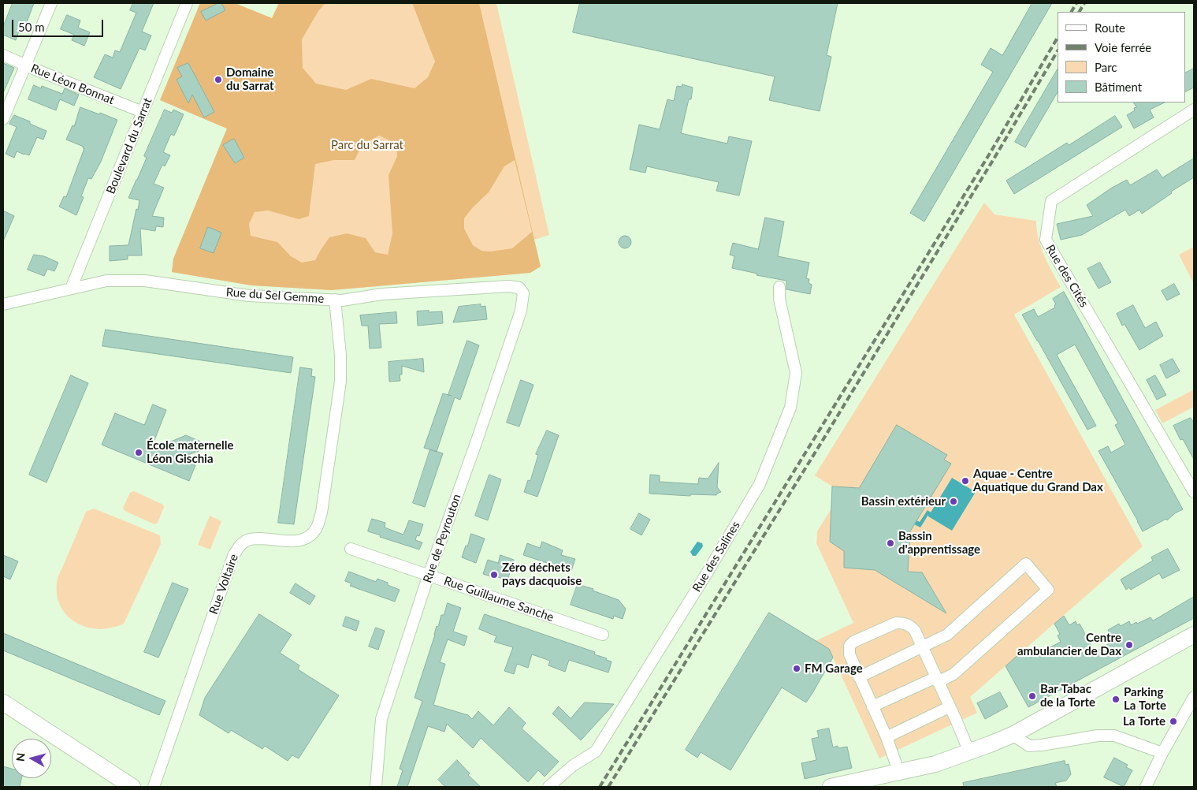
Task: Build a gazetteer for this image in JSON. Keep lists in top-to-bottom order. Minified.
{"streets":{"street":["Rue Léon Bonnat","Boulevard du Sarrat","Rue des Cités","Rue du Sel Gemme","Rue de Peyrouton","Rue des Salines","Rue Voltaire","Rue Guillaume Sanche"]},"crossings":[["Rue Léon Bonnat","Boulevard du Sarrat"],["Boulevard du Sarrat","Rue du Sel Gemme"],["Rue du Sel Gemme","Rue de Peyrouton"],["Rue du Sel Gemme","Rue Voltaire"],["Rue de Peyrouton","Rue Guillaume Sanche"]],"parks":["Parc du Sarrat"],"places":["Domaine du Sarrat","École maternelle Léon Gischia","Aquae - Centre Aquatique du Grand Dax","Bassin extérieur","Bassin d'apprentissage","Zéro déchets pays dacquoise","Centre ambulancier de Dax","FM Garage","Bar Tabac de la Torte","Parking La Torte","La Torte"],"legend":["Route","Voie ferrée","Parc","Bâtiment"],"scale_bar":"50 m","north":"left"}
